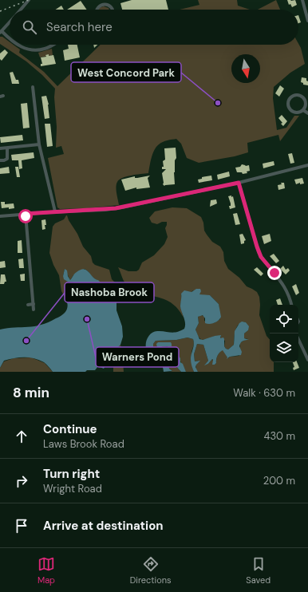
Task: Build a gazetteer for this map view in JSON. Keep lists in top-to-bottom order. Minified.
{"places":["West Concord Park","Warners Pond","Nashoba Brook"],"north":"bottom","page":{"search":"Search here","heading":["8 min","Walk · 630 m"],"list":[["Continue","Laws Brook Road","430 m"],["Turn right","Wright Road","200 m"],"Arrive at destination"],"nav":["Map","Directions","Saved"]}}
